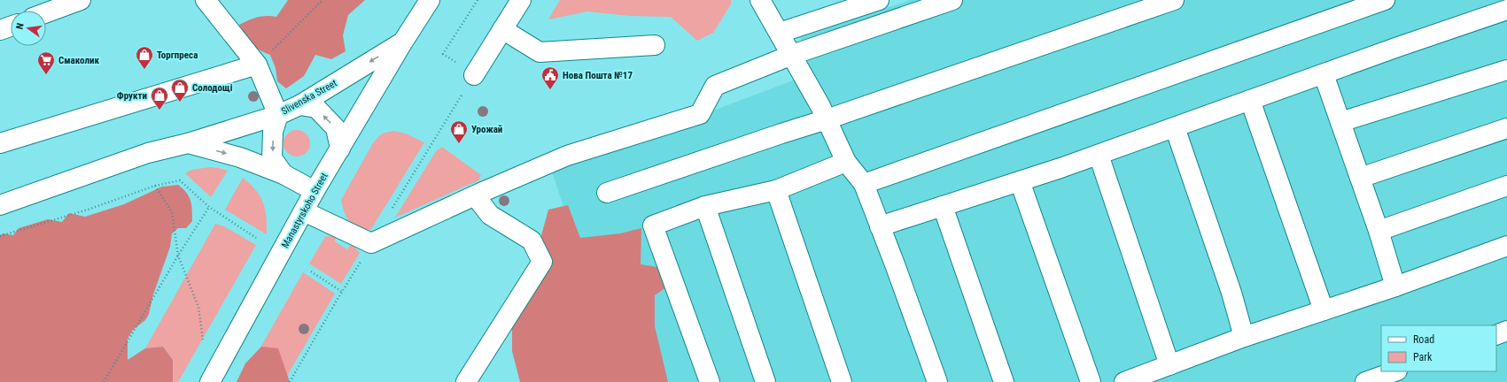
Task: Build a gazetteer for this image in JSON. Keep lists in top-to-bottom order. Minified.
{"streets":{"main road":["Slivenska Street","Manastyrskoho Street"]},"crossings":[["Slivenska Street","Manastyrskoho Street"]],"places":{"shop":["Торгпреса","Солодощі","Фрукти","Урожай"],"supermarket":["Смаколик"],"public building":["Нова Пошта №17"]},"legend":["Road","Park"],"north":"left"}
